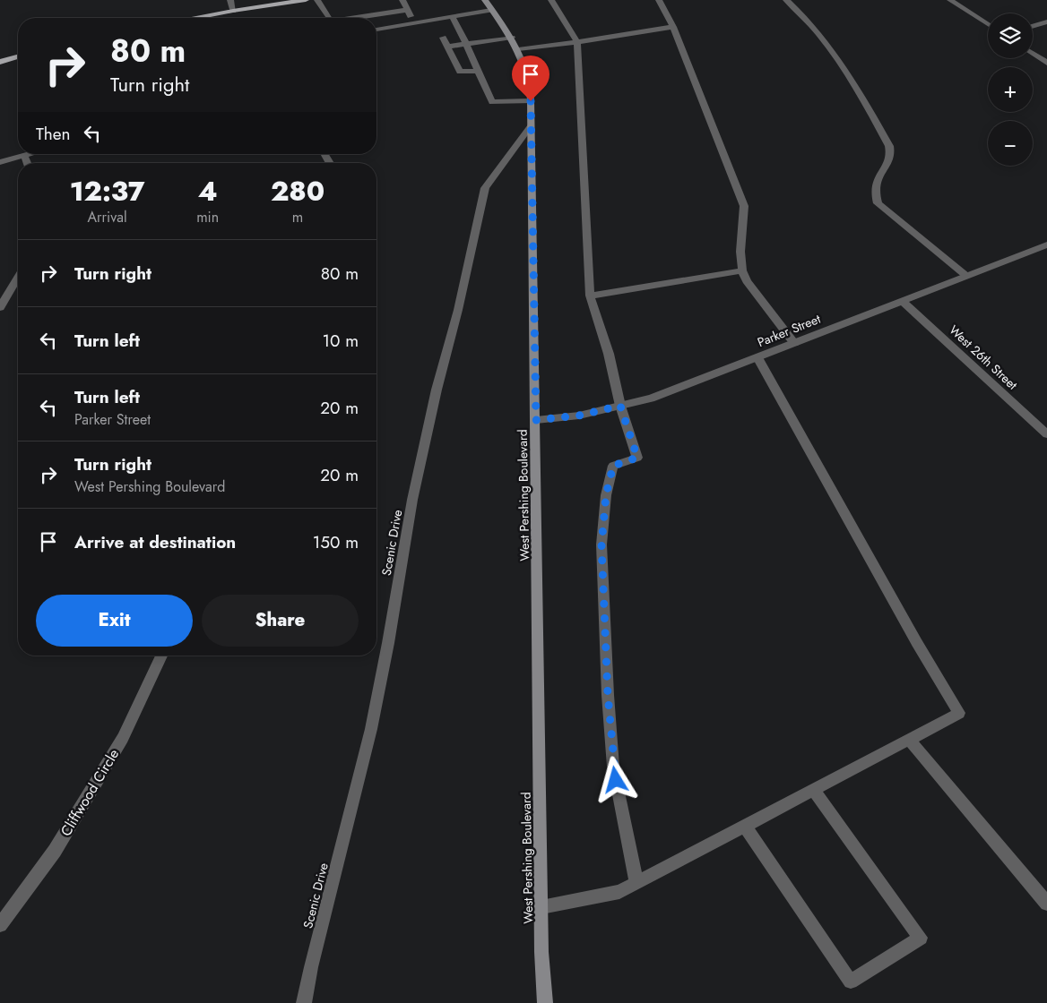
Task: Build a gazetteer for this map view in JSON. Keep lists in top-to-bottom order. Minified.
{"streets":{"street":["Parker Street","West 26th Street","West Pershing Boulevard","Scenic Drive","Cliffwood Circle"]},"crossings":[["Parker Street","West 26th Street"],["Parker Street","West Pershing Boulevard"],["West Pershing Boulevard","Scenic Drive"]],"page":{"map_buttons":["+","−"],"turn":["80 m","Turn right"],"then":"Then","eta":["12:37","Arrival","4","min","280","m"],"list":[{"name":"Turn right","value":"80 m"},{"name":"Turn left","value":"10 m"},{"name":"Turn left","note":"Parker Street","value":"20 m"},{"name":"Turn right","note":"West Pershing Boulevard","value":"20 m"},{"name":"Arrive at destination","value":"150 m"}],"buttons":["Exit","Share"]}}
